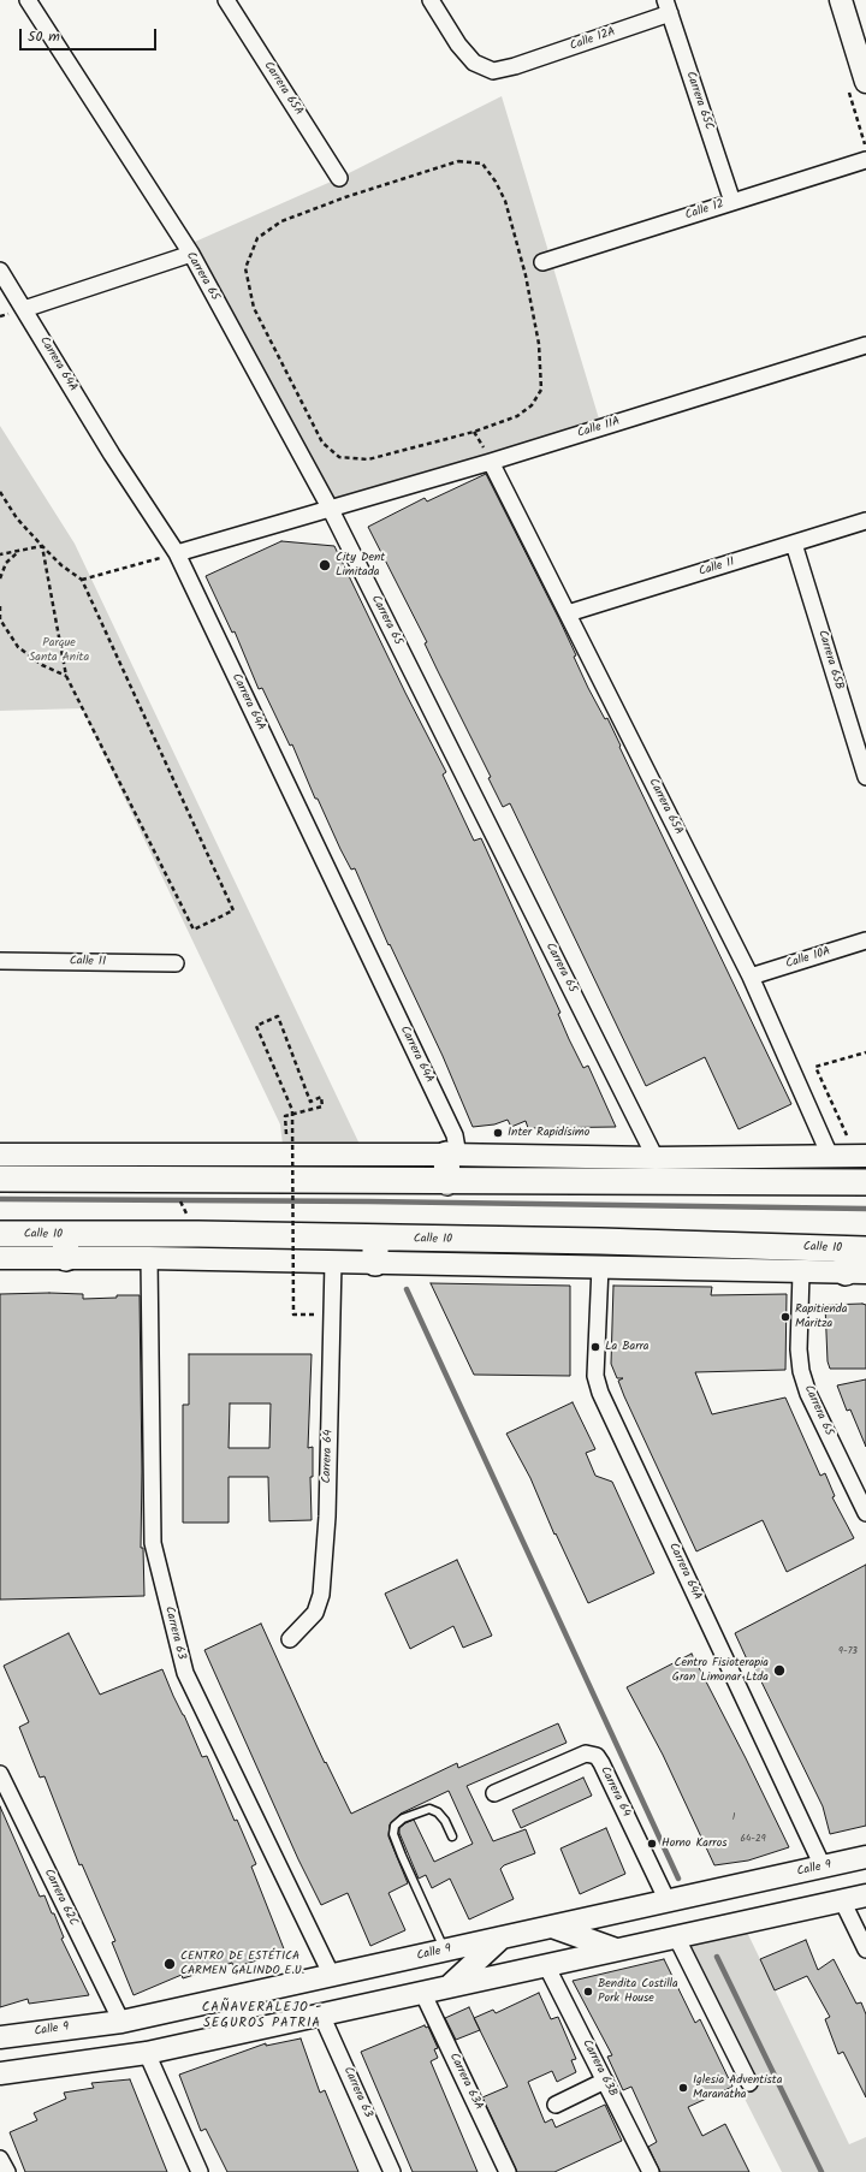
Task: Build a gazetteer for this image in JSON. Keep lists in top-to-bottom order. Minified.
{"streets":{"main road":["Calle 10","Calle 9"],"street":["Calle 12A","Carrera 65A","Carrera 65C","Calle 12","Carrera 65","Carrera 64A","Calle 11A","Calle 11","Carrera 65B","Calle 10A","Carrera 64","Carrera 63","Carrera 62C","Carrera 63B","Carrera 63A"]},"crossings":[["Calle 12A","Carrera 65C"],["Carrera 65A","Calle 11A"],["Carrera 65A","Calle 11"],["Carrera 65A","Calle 10A"],["Carrera 65C","Calle 12"],["Carrera 65","Calle 11A"],["Carrera 65","Calle 10"],["Carrera 64A","Calle 11A"],["Carrera 64A","Calle 10"],["Carrera 64A","Calle 9"],["Calle 11","Carrera 65B"],["Calle 10","Carrera 64"],["Calle 10","Carrera 63"],["Carrera 64","Calle 9"],["Carrera 63","Calle 9"],["Calle 9","Carrera 62C"]],"districts":["CAÑAVERALEJO - SEGUROS PATRIA"],"parks":["Parque Santa Anita"],"places":["City Dent Limitada","Inter Rapidísimo","Rapitienda Maritza","La Barra","Centro Fisioterapia Gran Limonar Ltda","Horno Karros","CENTRO DE ESTÉTICA CARMEN GALINDO E.U.","Bendita Costilla Pork House","Iglesia Adventista Maranatha"],"house_numbers":["9-73","1","64-29"],"scale_bar":"50 m"}
